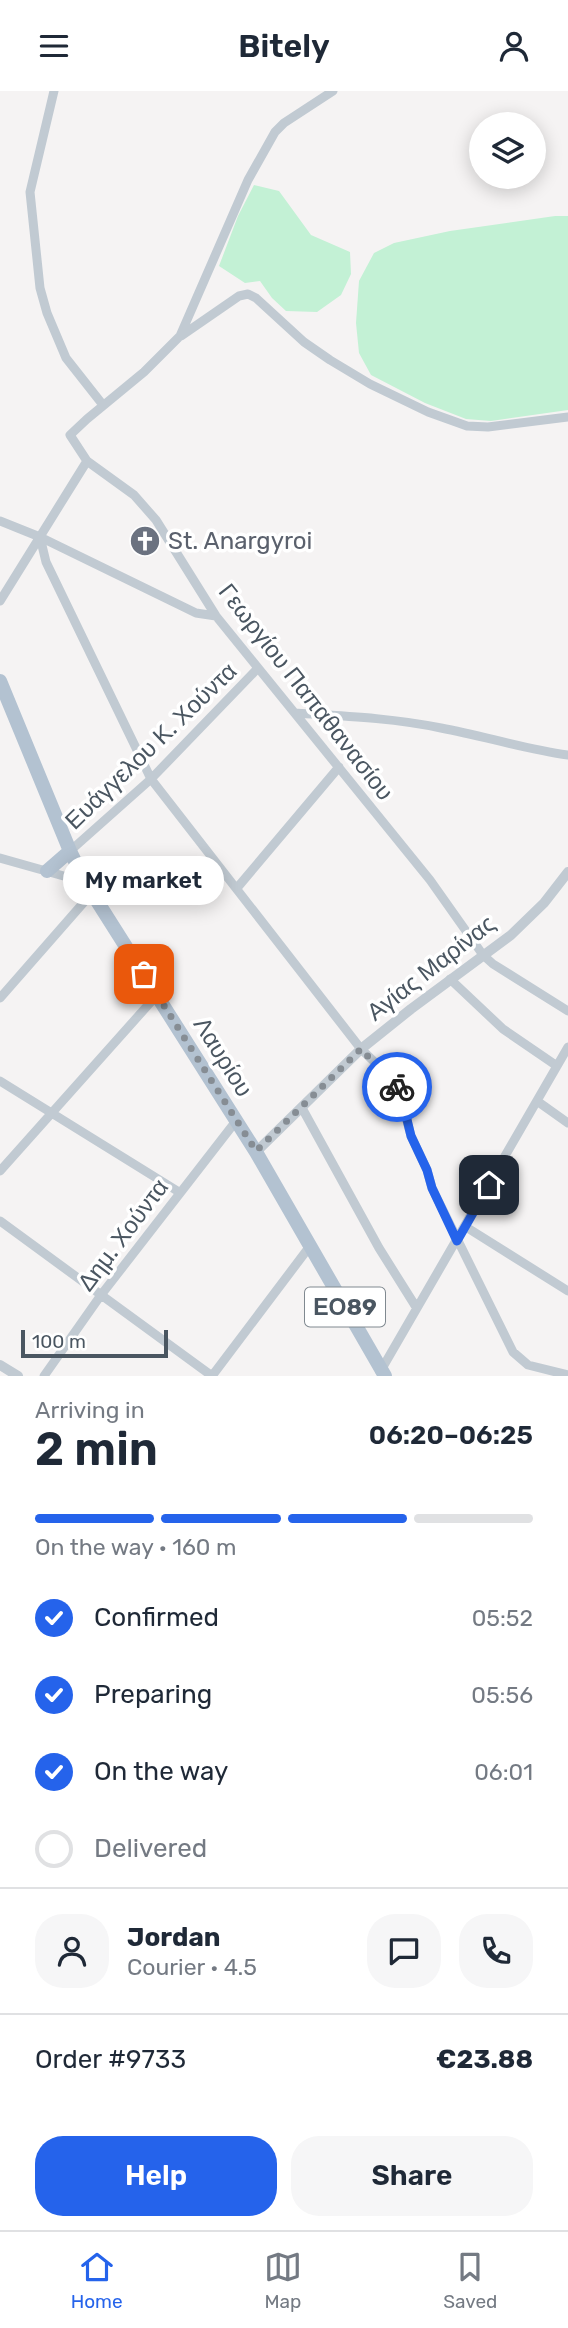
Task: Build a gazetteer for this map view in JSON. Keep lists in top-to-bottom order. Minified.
{"streets":{"main road":["Λαυρίου","ΕΟ89"],"street":["Γεωργίου Παπαθανασίου","Ευάγγελου Κ. Χούντα","Αγίας Μαρίνας","Δημ. Χούντα"]},"crossings":[["Γεωργίου Παπαθανασίου","Ευάγγελου Κ. Χούντα"],["Γεωργίου Παπαθανασίου","Αγίας Μαρίνας"],["Ευάγγελου Κ. Χούντα","Λαυρίου"],["Αγίας Μαρίνας","Λαυρίου"],["Λαυρίου","Δημ. Χούντα"]],"places":{"church":["St. Anargyroi"],"other":["My market"]},"scale_bar":"100 m","page":{"header":"Bitely","bubble":"My market","scale":"100 m","heading":["2 min","Arriving in","06:20–06:25"],"panel":["Jordan","Courier · 4.5","Order #9733","€23.88"],"bar":"On the way · 160 m","list":[["Confirmed","05:52"],["Preparing","05:56"],["On the way","06:01"],"Delivered"],"buttons":["Help","Share"],"tabs":["Home","Map","Saved"]}}
